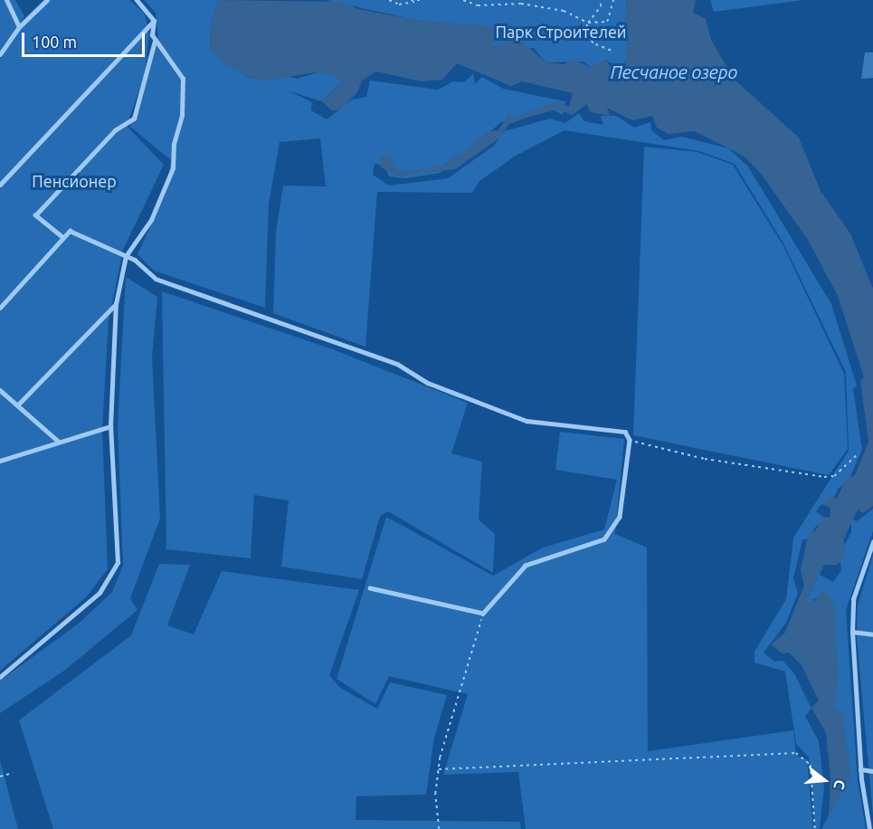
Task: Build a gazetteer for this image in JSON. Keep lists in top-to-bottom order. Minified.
{"water":["Песчаное озеро"],"parks":["Парк Строителей","Пенсионер"],"scale_bar":"100 m","north":"right"}
